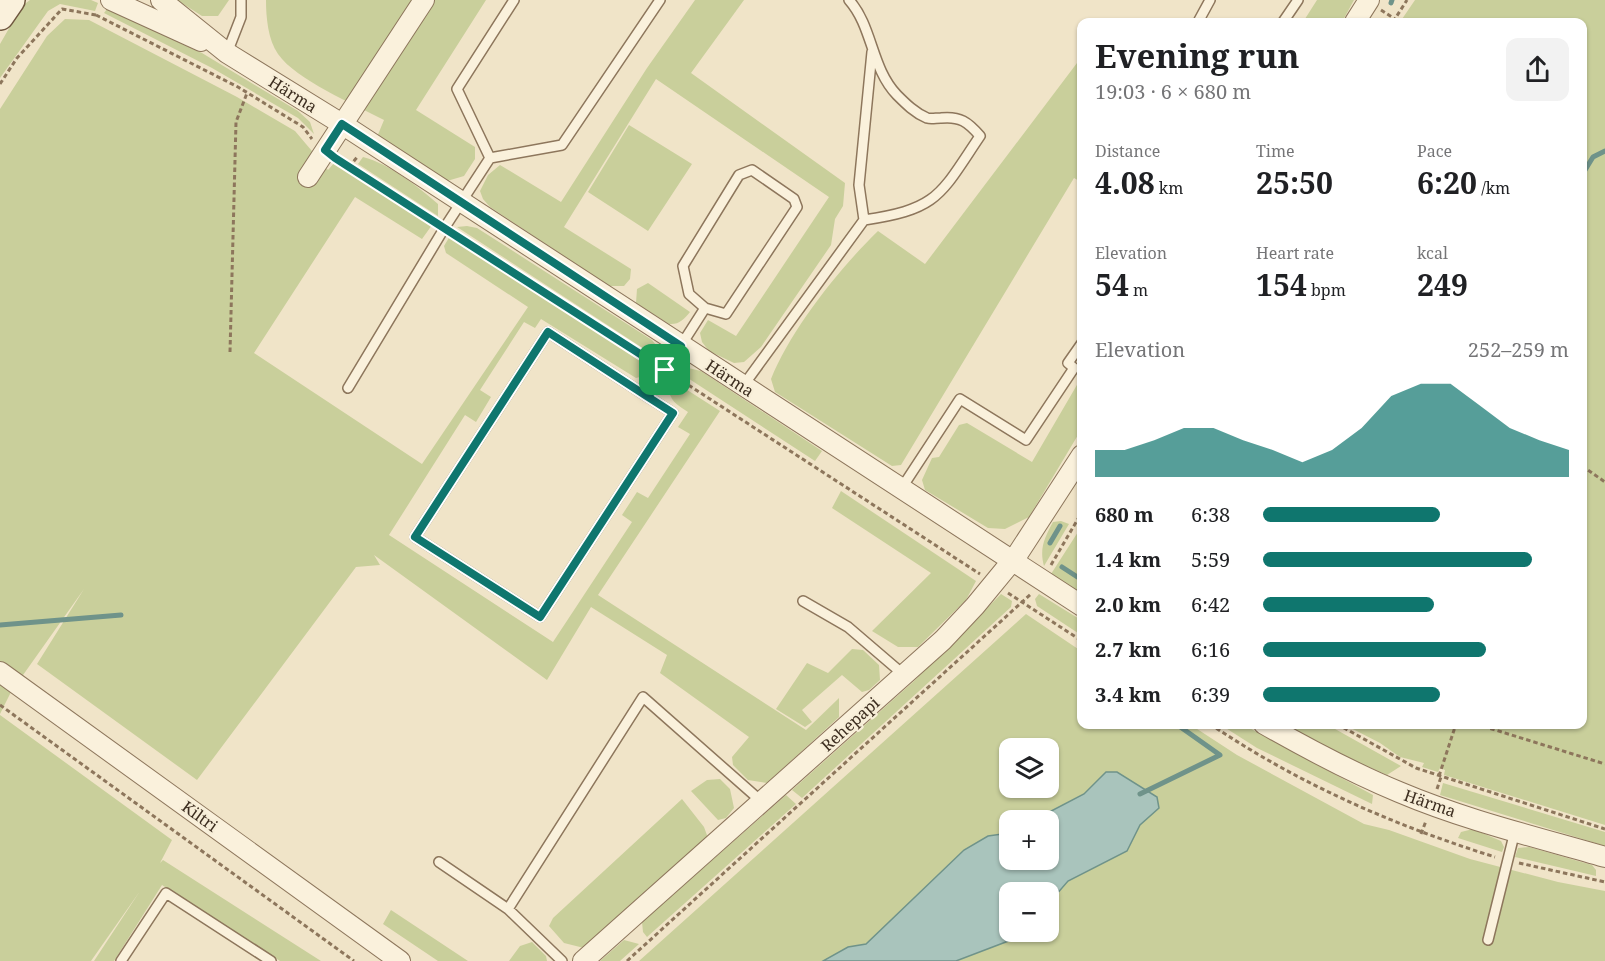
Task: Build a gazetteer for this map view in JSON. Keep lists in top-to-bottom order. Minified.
{"streets":{"street":["Härma","Rehepapi","Kiltri"]},"crossings":[["Härma","Rehepapi"]],"page":{"heading":["Evening run","19:03 · 6 × 680 m"],"stats":[["Distance","4.08 km"],["Time","25:50"],["Pace","6:20 /km"],["Elevation","54 m"],["Heart rate","154 bpm"],["kcal","249"]],"chart":["Elevation","252–259 m"],"list":[{"name":"680 m","note":"6:38"},{"name":"1.4 km","note":"5:59"},{"name":"2.0 km","note":"6:42"},{"name":"2.7 km","note":"6:16"},{"name":"3.4 km","note":"6:39"}],"map_buttons":["+","−"]}}
